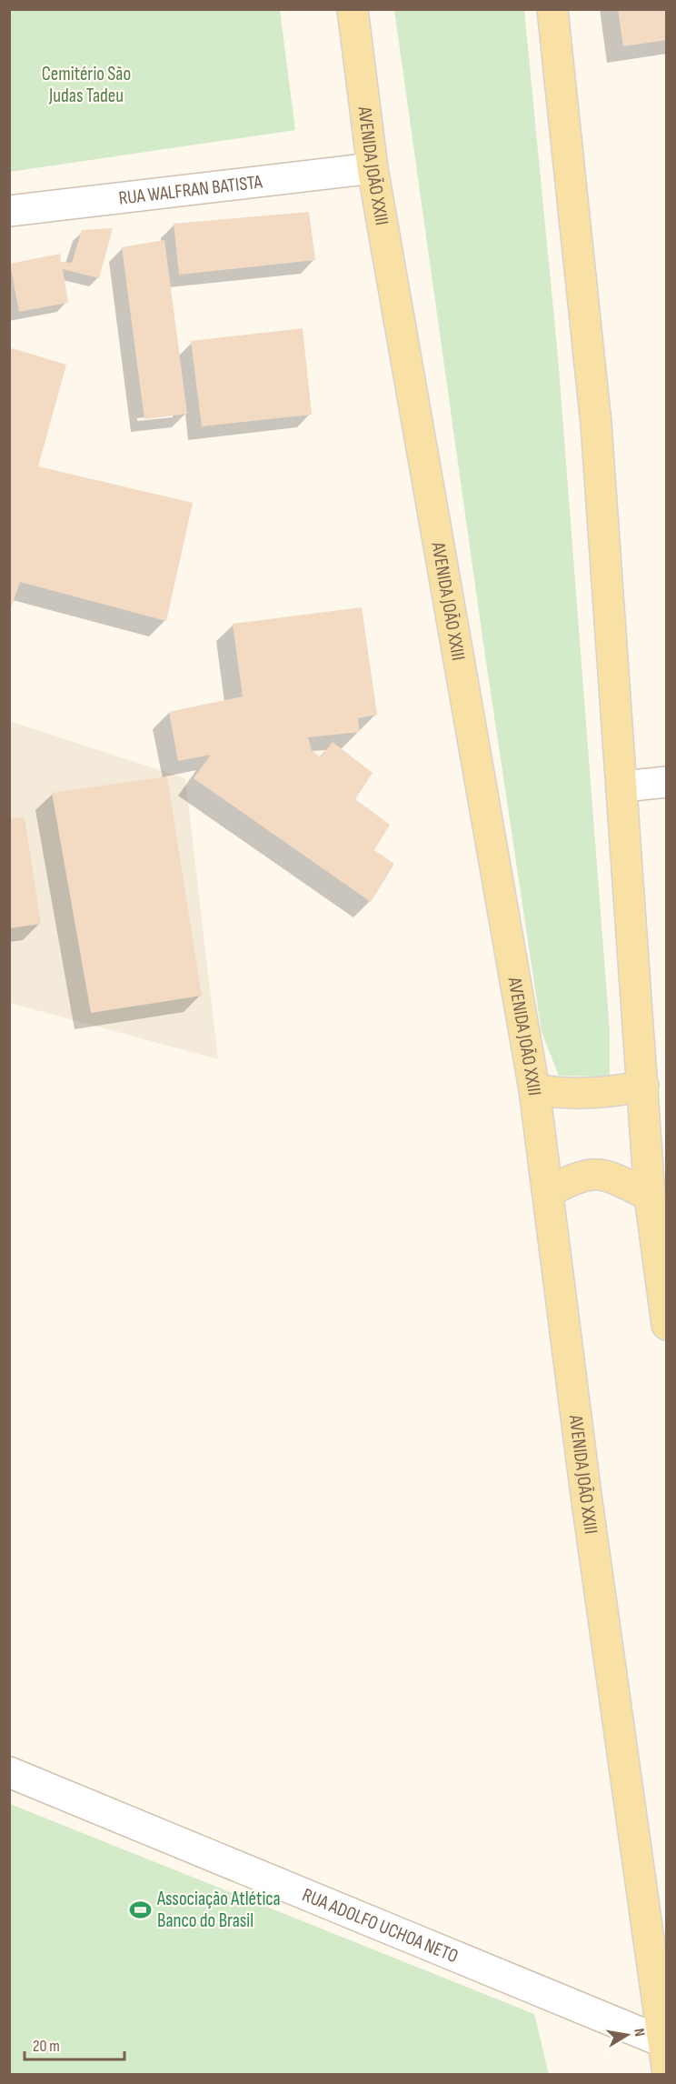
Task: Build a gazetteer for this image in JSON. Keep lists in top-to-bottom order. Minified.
{"streets":{"main road":["AVENIDA JOÃO XXIII"],"street":["RUA WALFRAN BATISTA","RUA ADOLFO UCHOA NETO"]},"crossings":[["AVENIDA JOÃO XXIII","RUA WALFRAN BATISTA"],["AVENIDA JOÃO XXIII","RUA ADOLFO UCHOA NETO"]],"parks":["Cemitério São Judas Tadeu"],"places":{"sports":["Associação Atlética Banco do Brasil"]},"scale_bar":"20 m","north":"right"}
